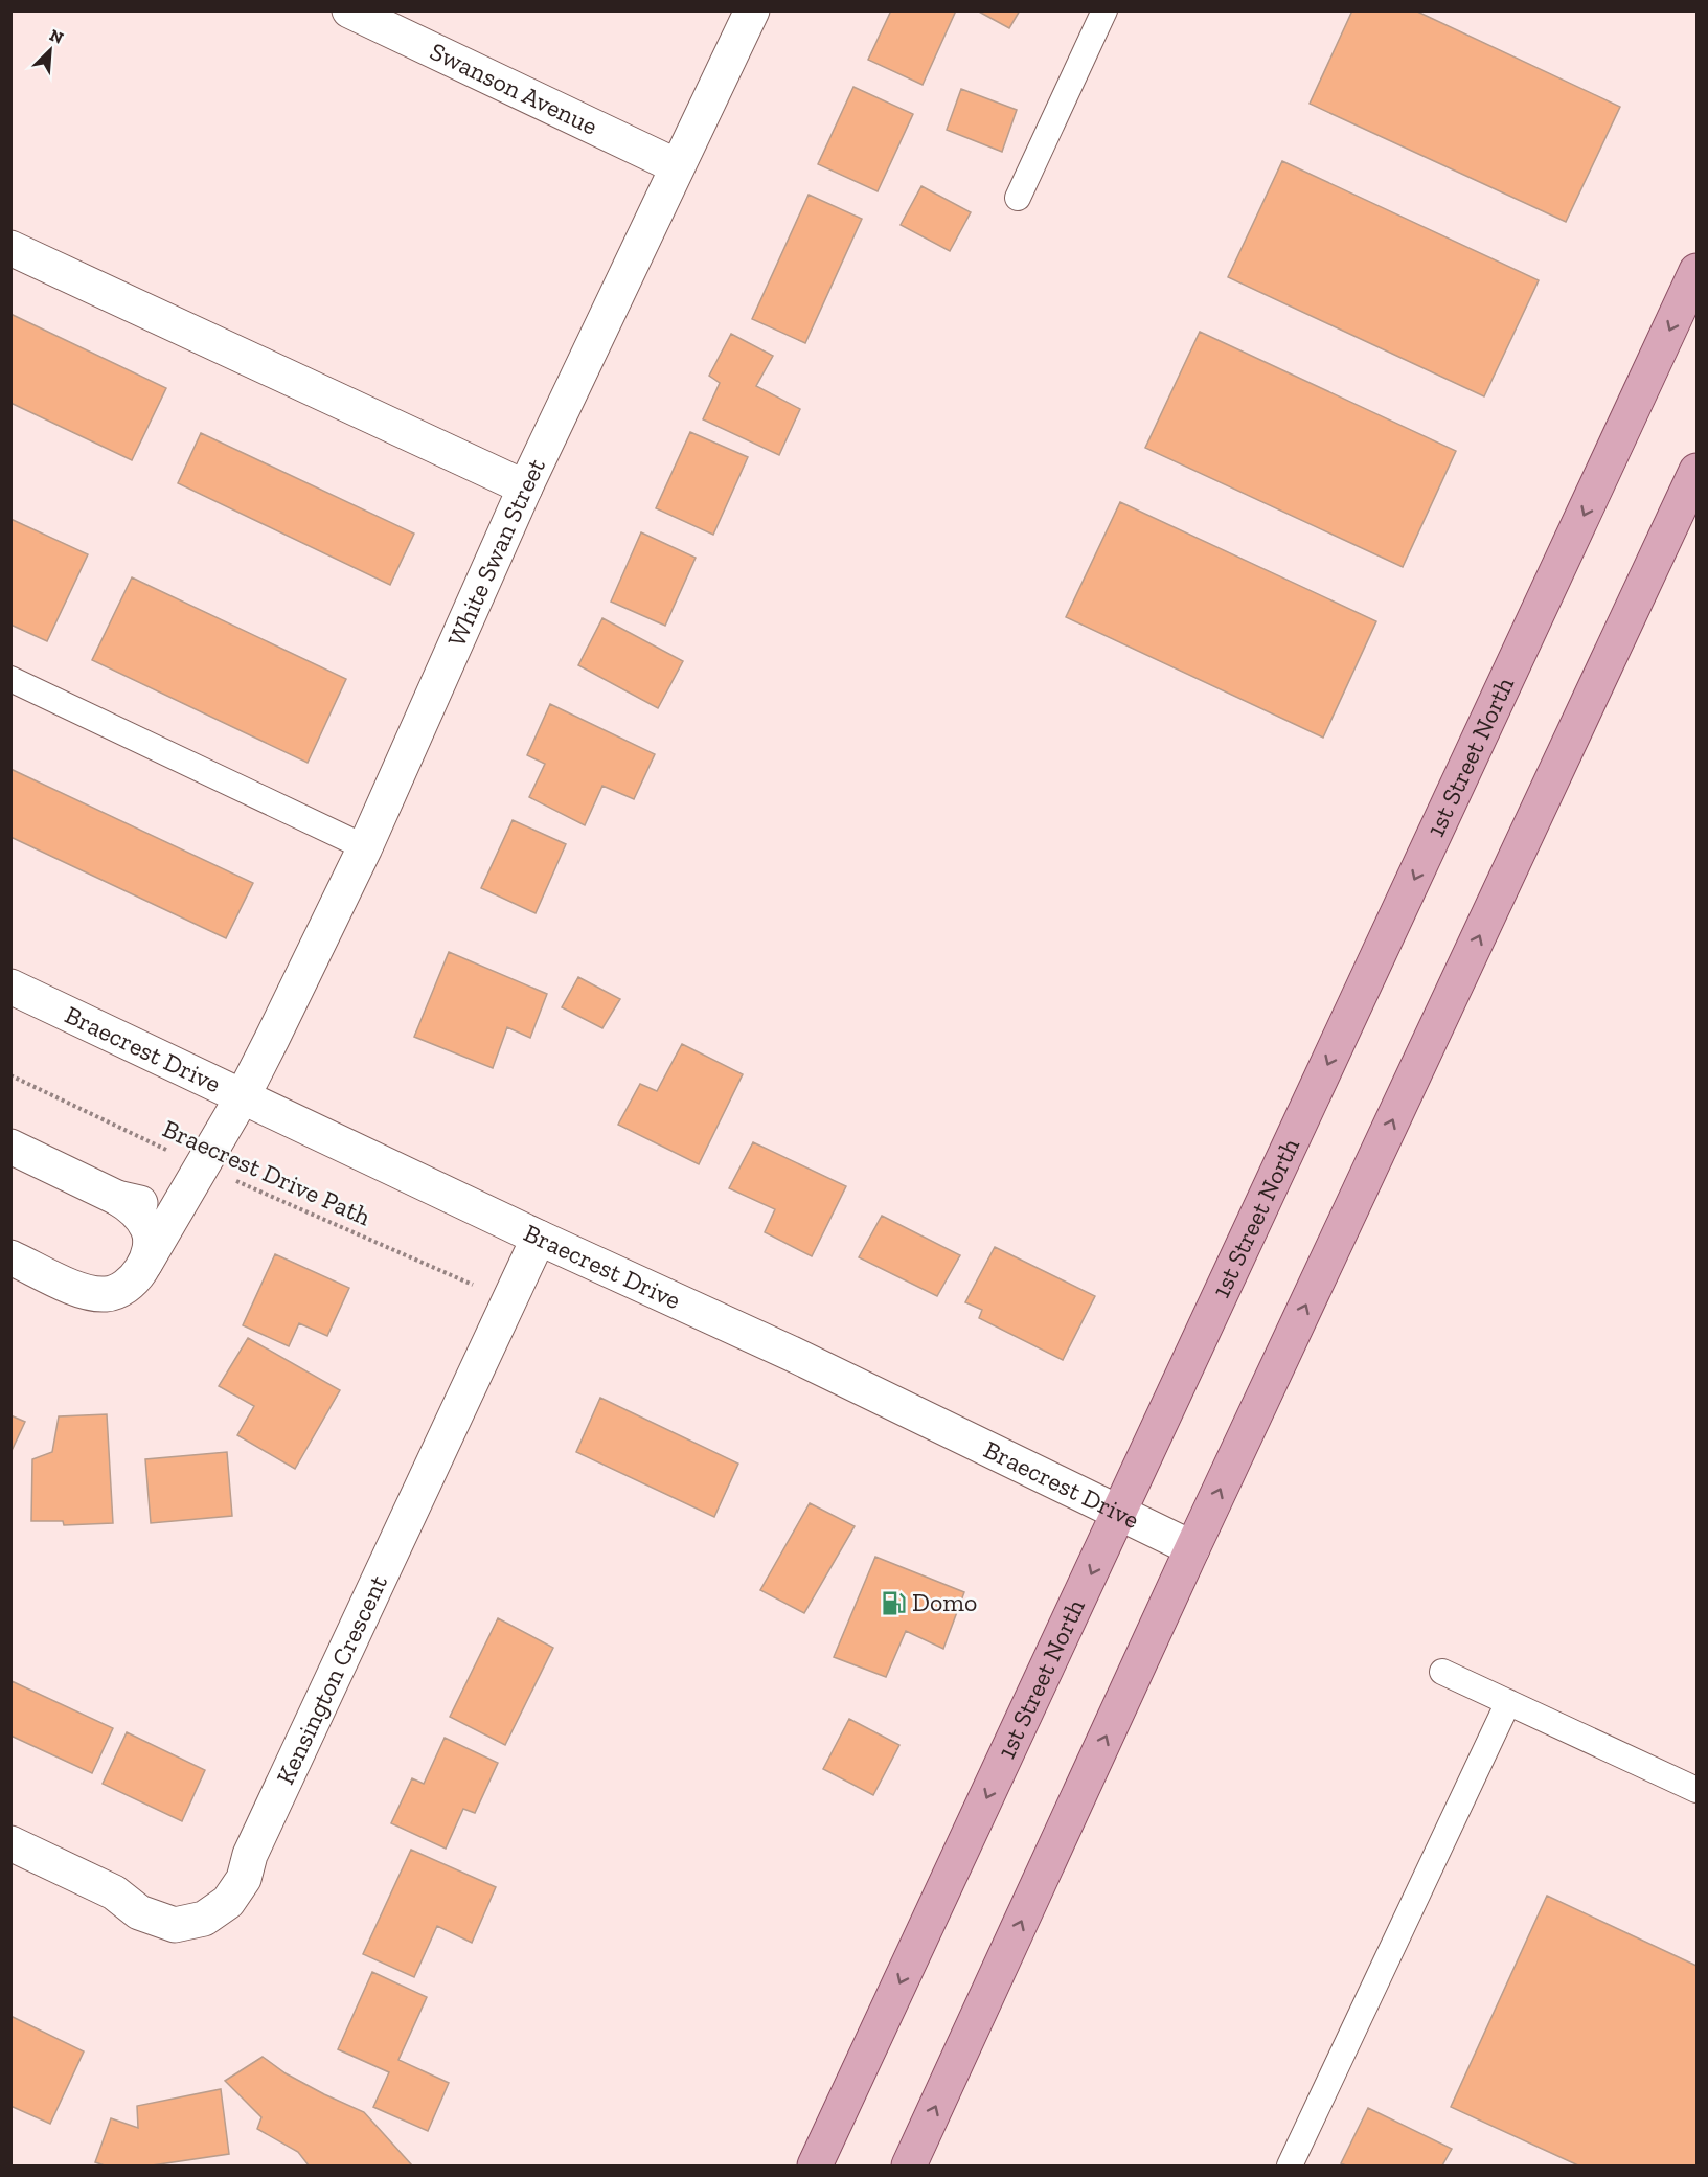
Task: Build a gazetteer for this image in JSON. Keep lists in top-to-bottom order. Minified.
{"streets":{"main road":["1st Street North"],"street":["Swanson Avenue","White Swan Street","Braecrest Drive","Kensington Crescent"],"path":["Braecrest Drive Path"]},"crossings":[["Swanson Avenue","White Swan Street"],["White Swan Street","Braecrest Drive"],["White Swan Street","Braecrest Drive Path"],["1st Street North","Braecrest Drive"],["Braecrest Drive","Kensington Crescent"],["Braecrest Drive Path","Kensington Crescent"]],"places":{"fuel station":["Domo"]},"north":"top right"}
